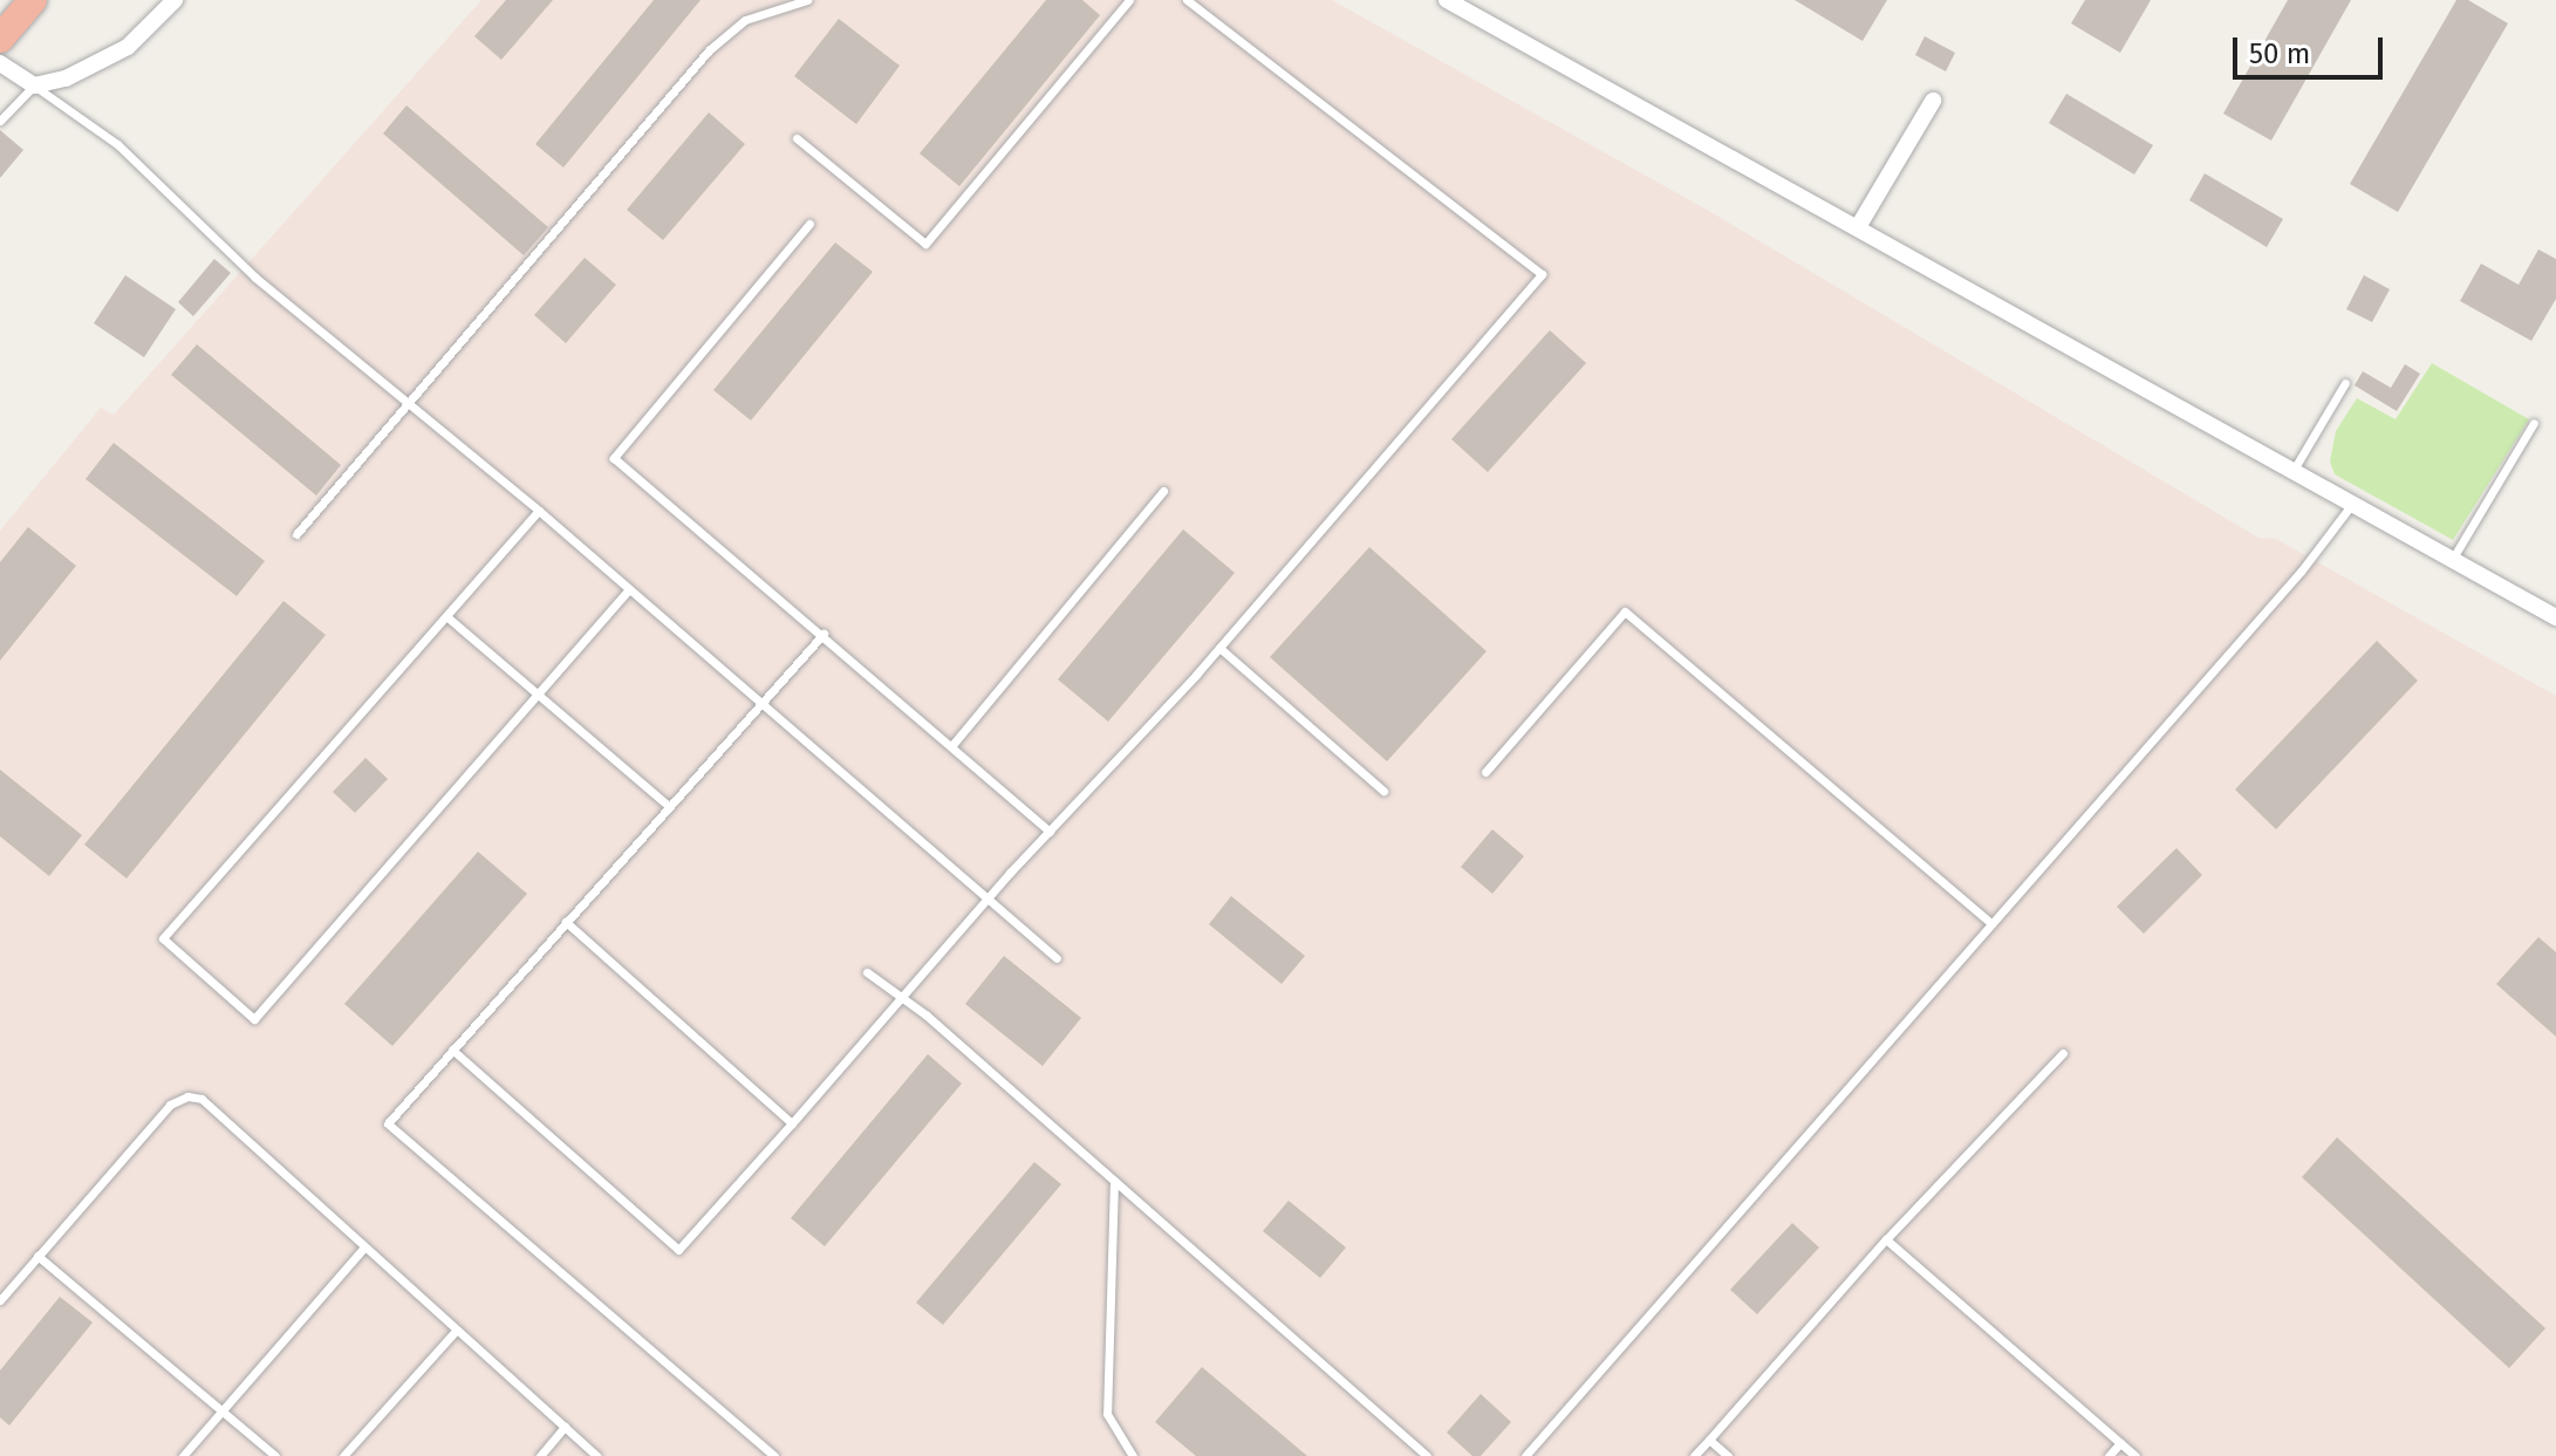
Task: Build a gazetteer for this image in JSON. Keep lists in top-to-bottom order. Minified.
{"scale_bar":"50 m"}
